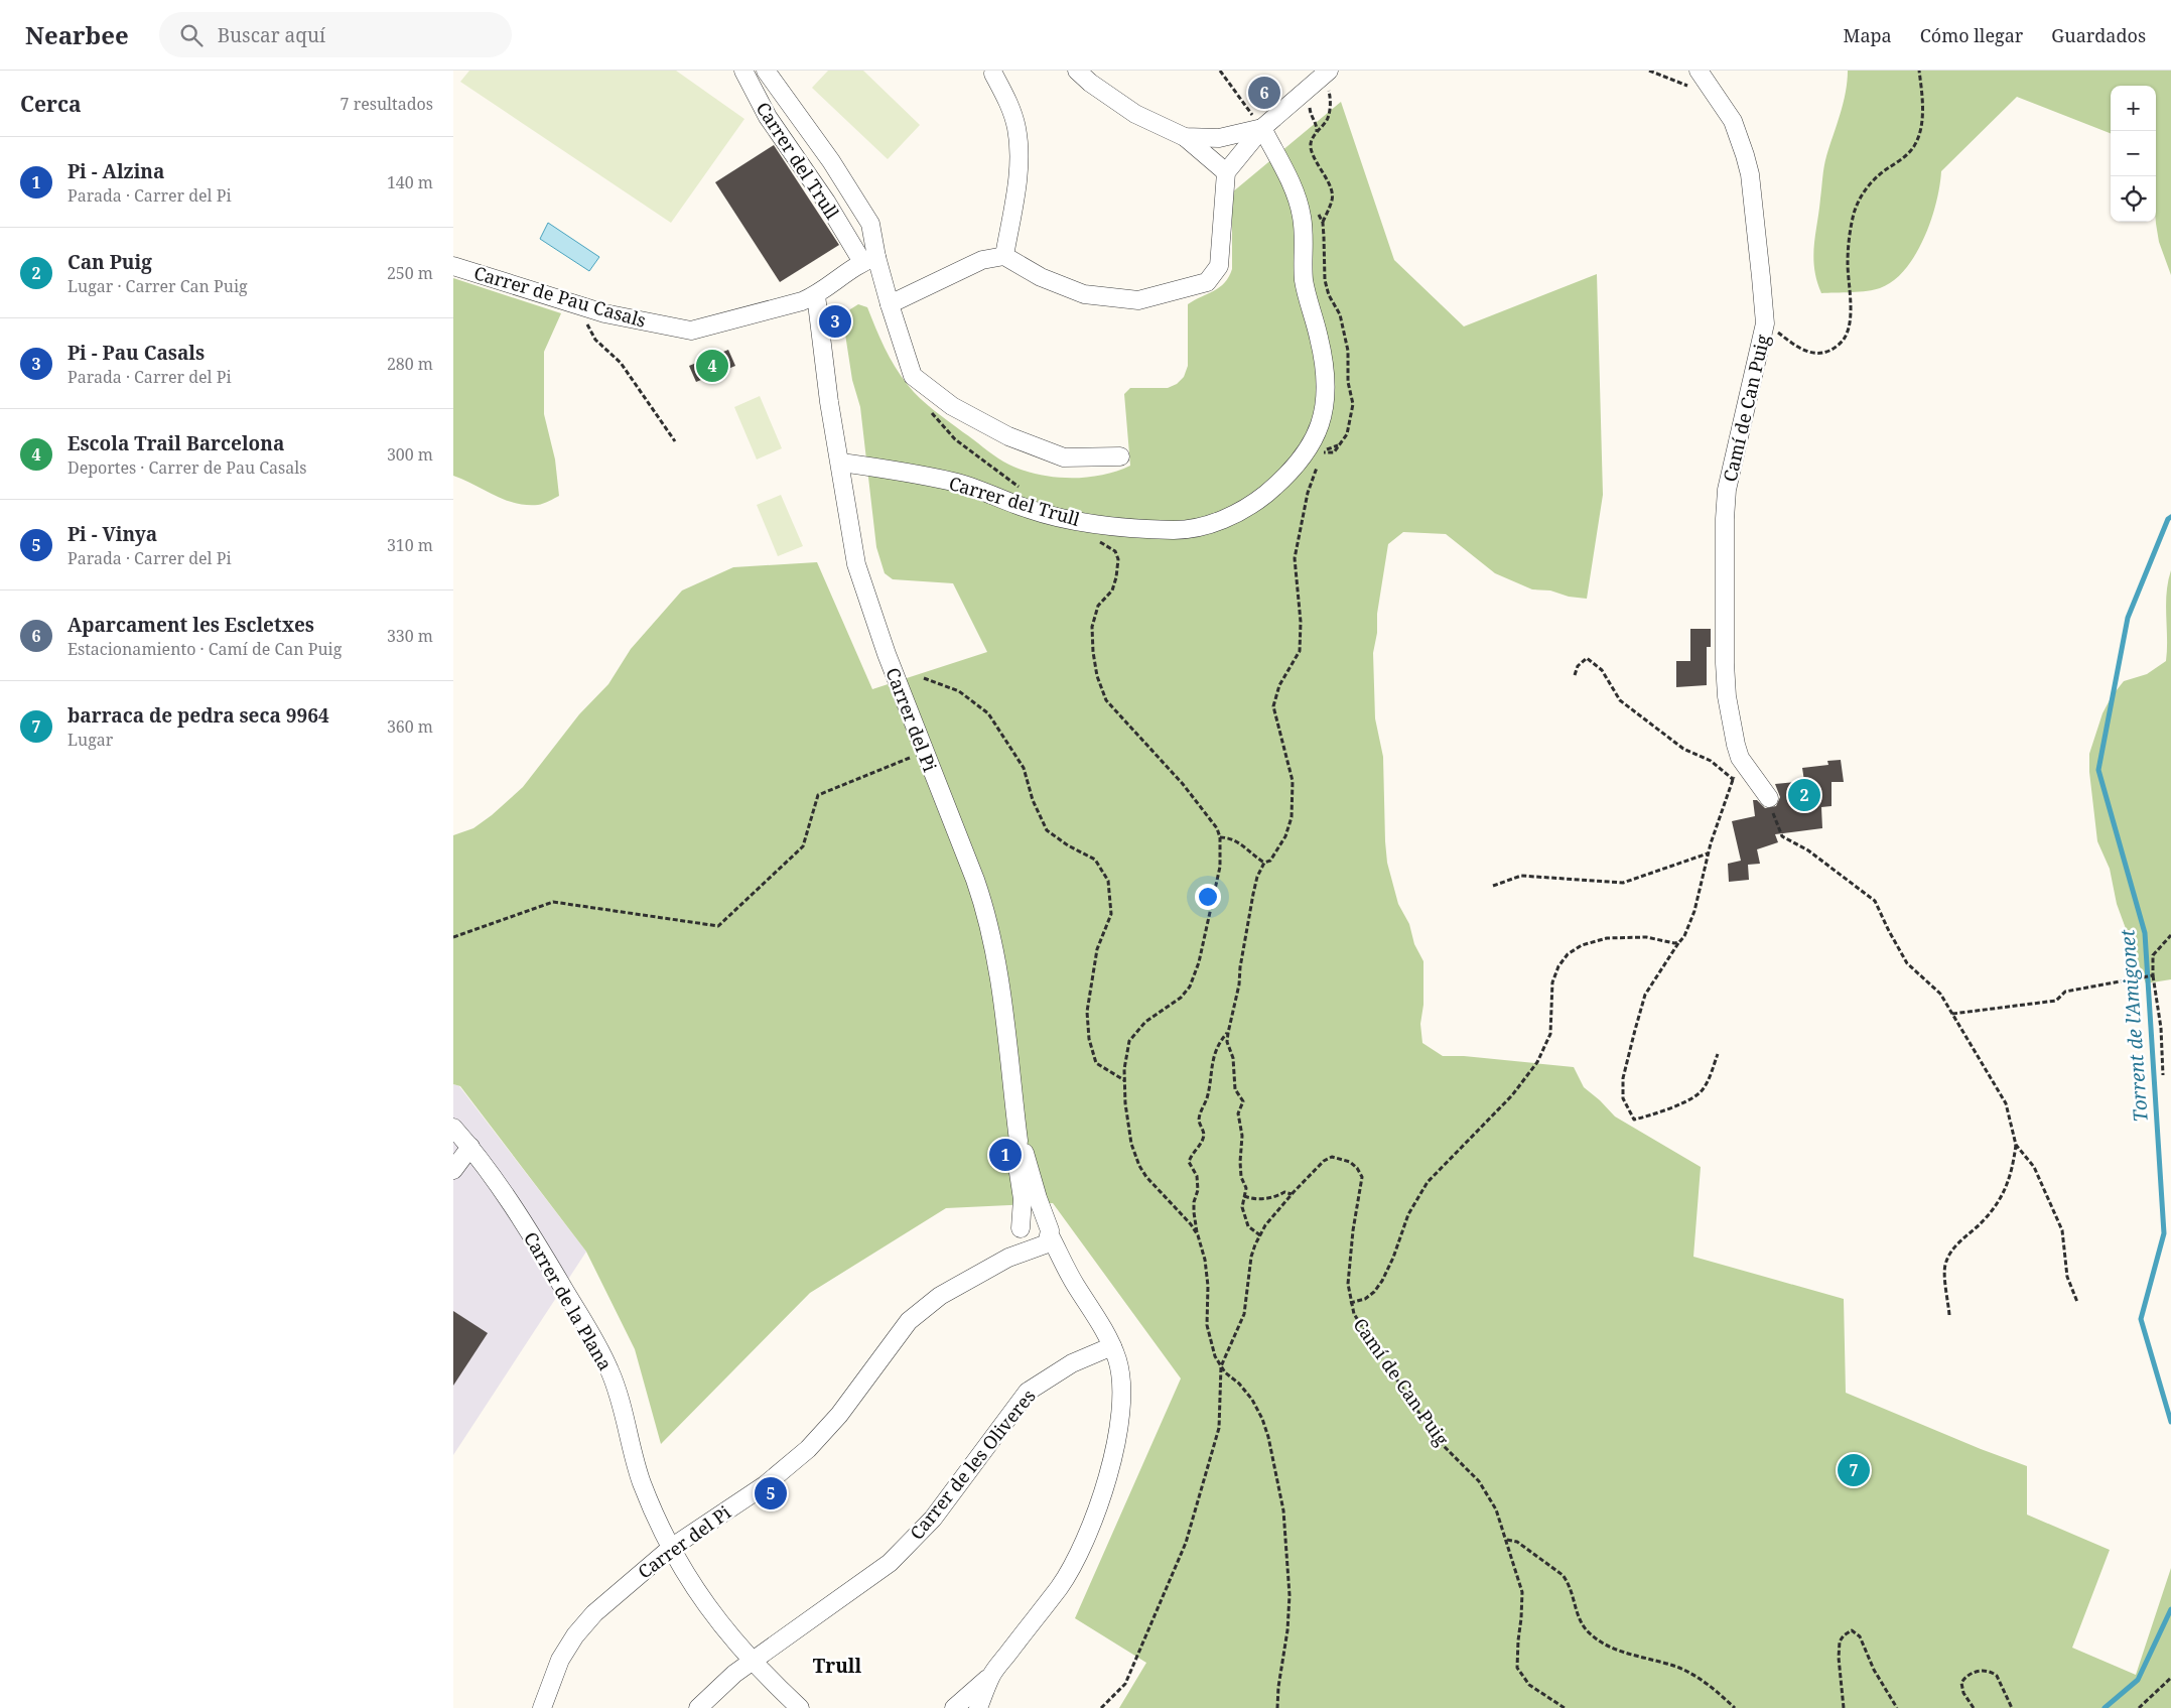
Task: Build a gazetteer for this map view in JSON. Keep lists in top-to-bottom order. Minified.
{"streets":{"street":["Carrer del Trull","Carrer de Pau Casals","Camí de Can Puig","Carrer del Pi","Carrer de la Plana","Carrer de les Oliveres"]},"crossings":[["Carrer del Trull","Carrer de Pau Casals"],["Carrer del Trull","Carrer del Pi"],["Carrer de Pau Casals","Carrer del Pi"],["Carrer del Pi","Carrer de la Plana"],["Carrer de la Plana","Carrer de les Oliveres"]],"districts":["Trull"],"water":["Torrent de l'Amigonet"],"page":{"header":"Nearbee","search":"Buscar aquí","nav":["Mapa","Cómo llegar","Guardados"],"heading":["Cerca","7 resultados"],"pins":["6","3","4","2","1","7","5"],"map_buttons":["+","−"],"list":[{"mark":"1","name":"Pi - Alzina","note":"Parada · Carrer del Pi","value":"140 m"},{"mark":"2","name":"Can Puig","note":"Lugar · Carrer Can Puig","value":"250 m"},{"mark":"3","name":"Pi - Pau Casals","note":"Parada · Carrer del Pi","value":"280 m"},{"mark":"4","name":"Escola Trail Barcelona","note":"Deportes · Carrer de Pau Casals","value":"300 m"},{"mark":"5","name":"Pi - Vinya","note":"Parada · Carrer del Pi","value":"310 m"},{"mark":"6","name":"Aparcament les Escletxes","note":"Estacionamiento · Camí de Can Puig","value":"330 m"},{"mark":"7","name":"barraca de pedra seca 9964","note":"Lugar","value":"360 m"}]}}
